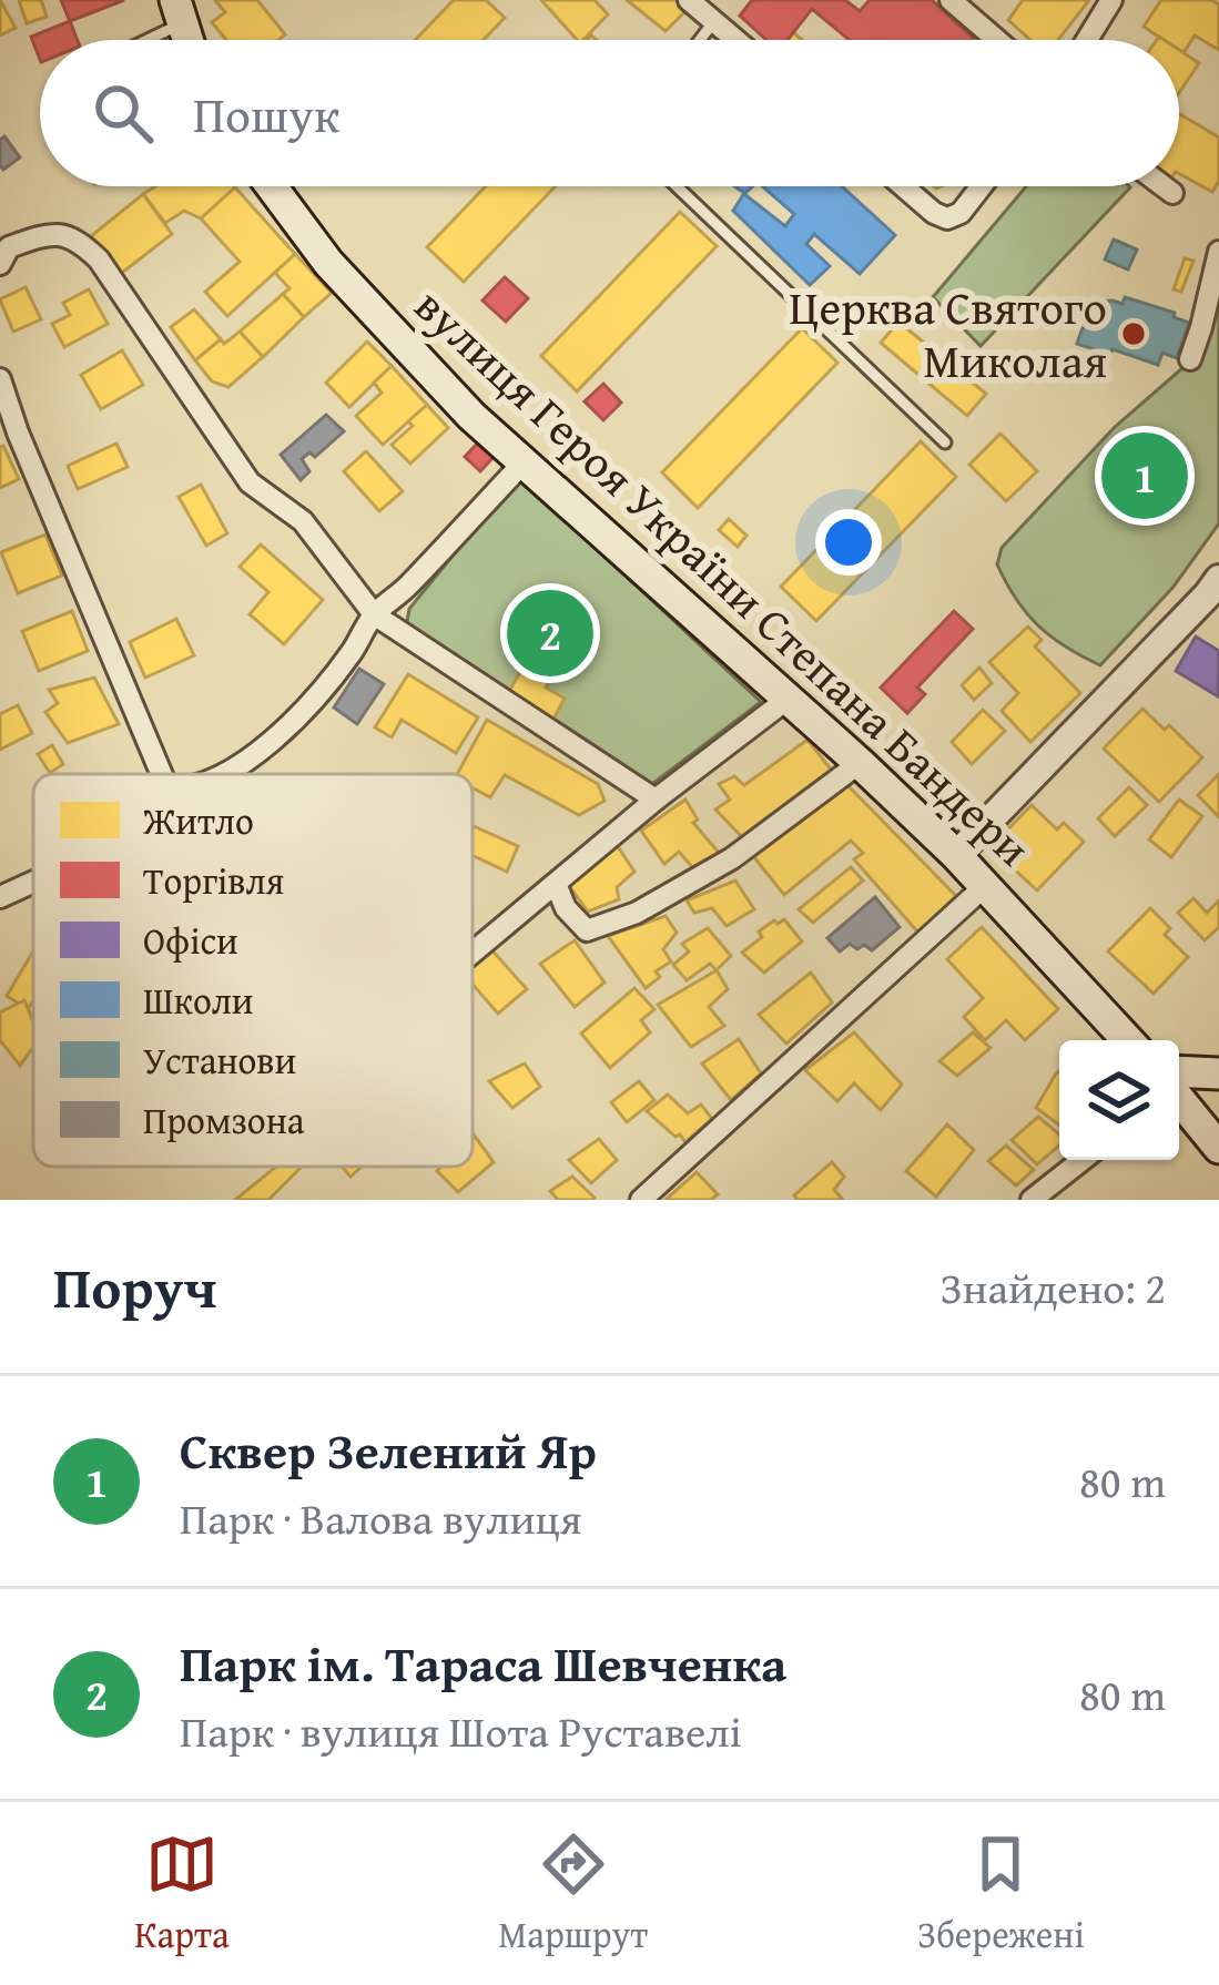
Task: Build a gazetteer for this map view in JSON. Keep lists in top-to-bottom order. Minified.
{"streets":{"main road":["вулиця Героя України Степана Бандери"]},"places":["Церква Святого Миколая"],"legend":["Житло","Торгівля","Офіси","Школи","Установи","Промзона"],"page":{"search":"Пошук","pins":["1","2"],"heading":["Поруч","Знайдено: 2"],"list":[{"mark":"1","name":"Сквер Зелений Яр","note":"Парк · Валова вулиця","value":"80 m"},{"mark":"2","name":"Парк ім. Тараса Шевченка","note":"Парк · вулиця Шота Руставелі","value":"80 m"}],"nav":["Карта","Маршрут","Збережені"]}}
